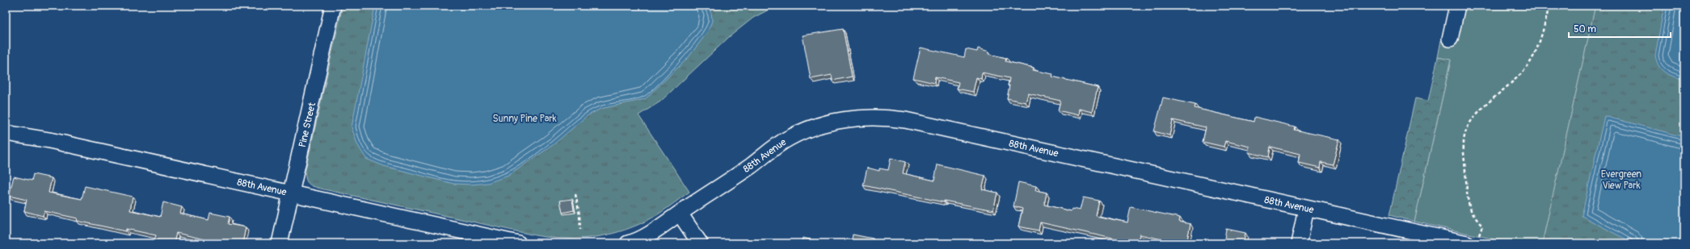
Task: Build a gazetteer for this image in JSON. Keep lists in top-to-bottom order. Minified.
{"streets":{"street":["Pine Street","88th Avenue"]},"crossings":[["Pine Street","88th Avenue"]],"parks":["Sunny Pine Park","Evergreen View Park"],"scale_bar":"50 m"}
